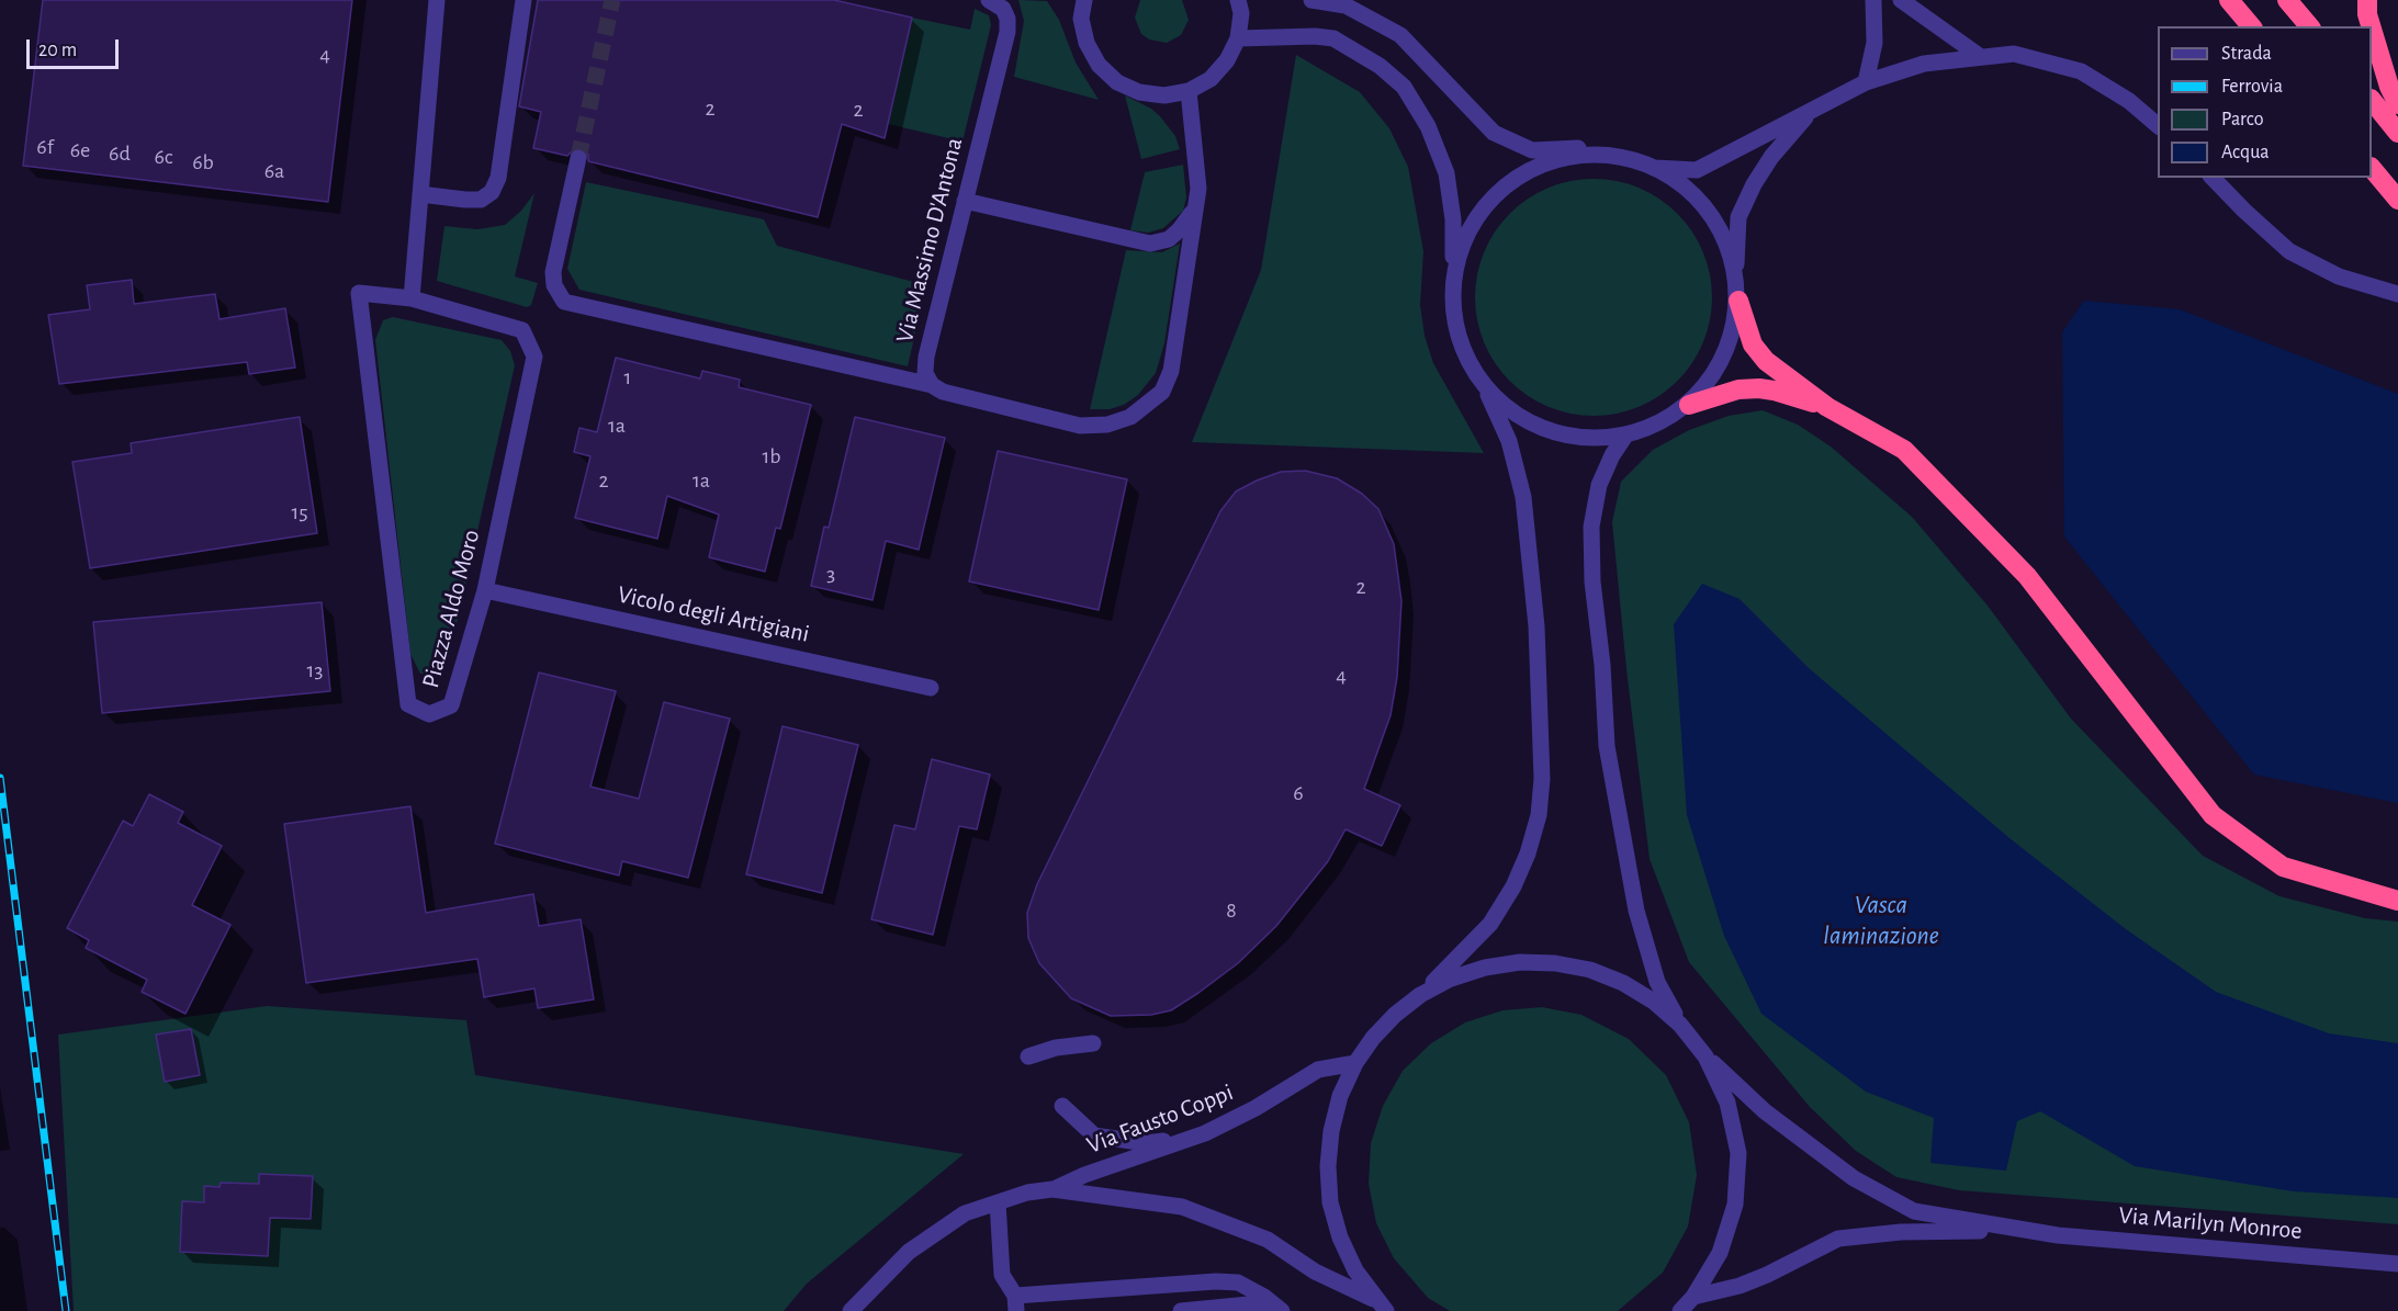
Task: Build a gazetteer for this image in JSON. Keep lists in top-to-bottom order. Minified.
{"streets":{"street":["Via Massimo D'Antona","Piazza Aldo Moro","Vicolo degli Artigiani","Via Fausto Coppi","Via Marilyn Monroe"]},"crossings":[["Piazza Aldo Moro","Vicolo degli Artigiani"]],"water":["Vasca laminazione"],"house_numbers":["4","2","2","6f","6e","6d","6c","6b","6a","1","1a","1b","2","1a","15","3","2","13","4","6","8"],"legend":["Strada","Ferrovia","Parco","Acqua"],"scale_bar":"20 m"}
